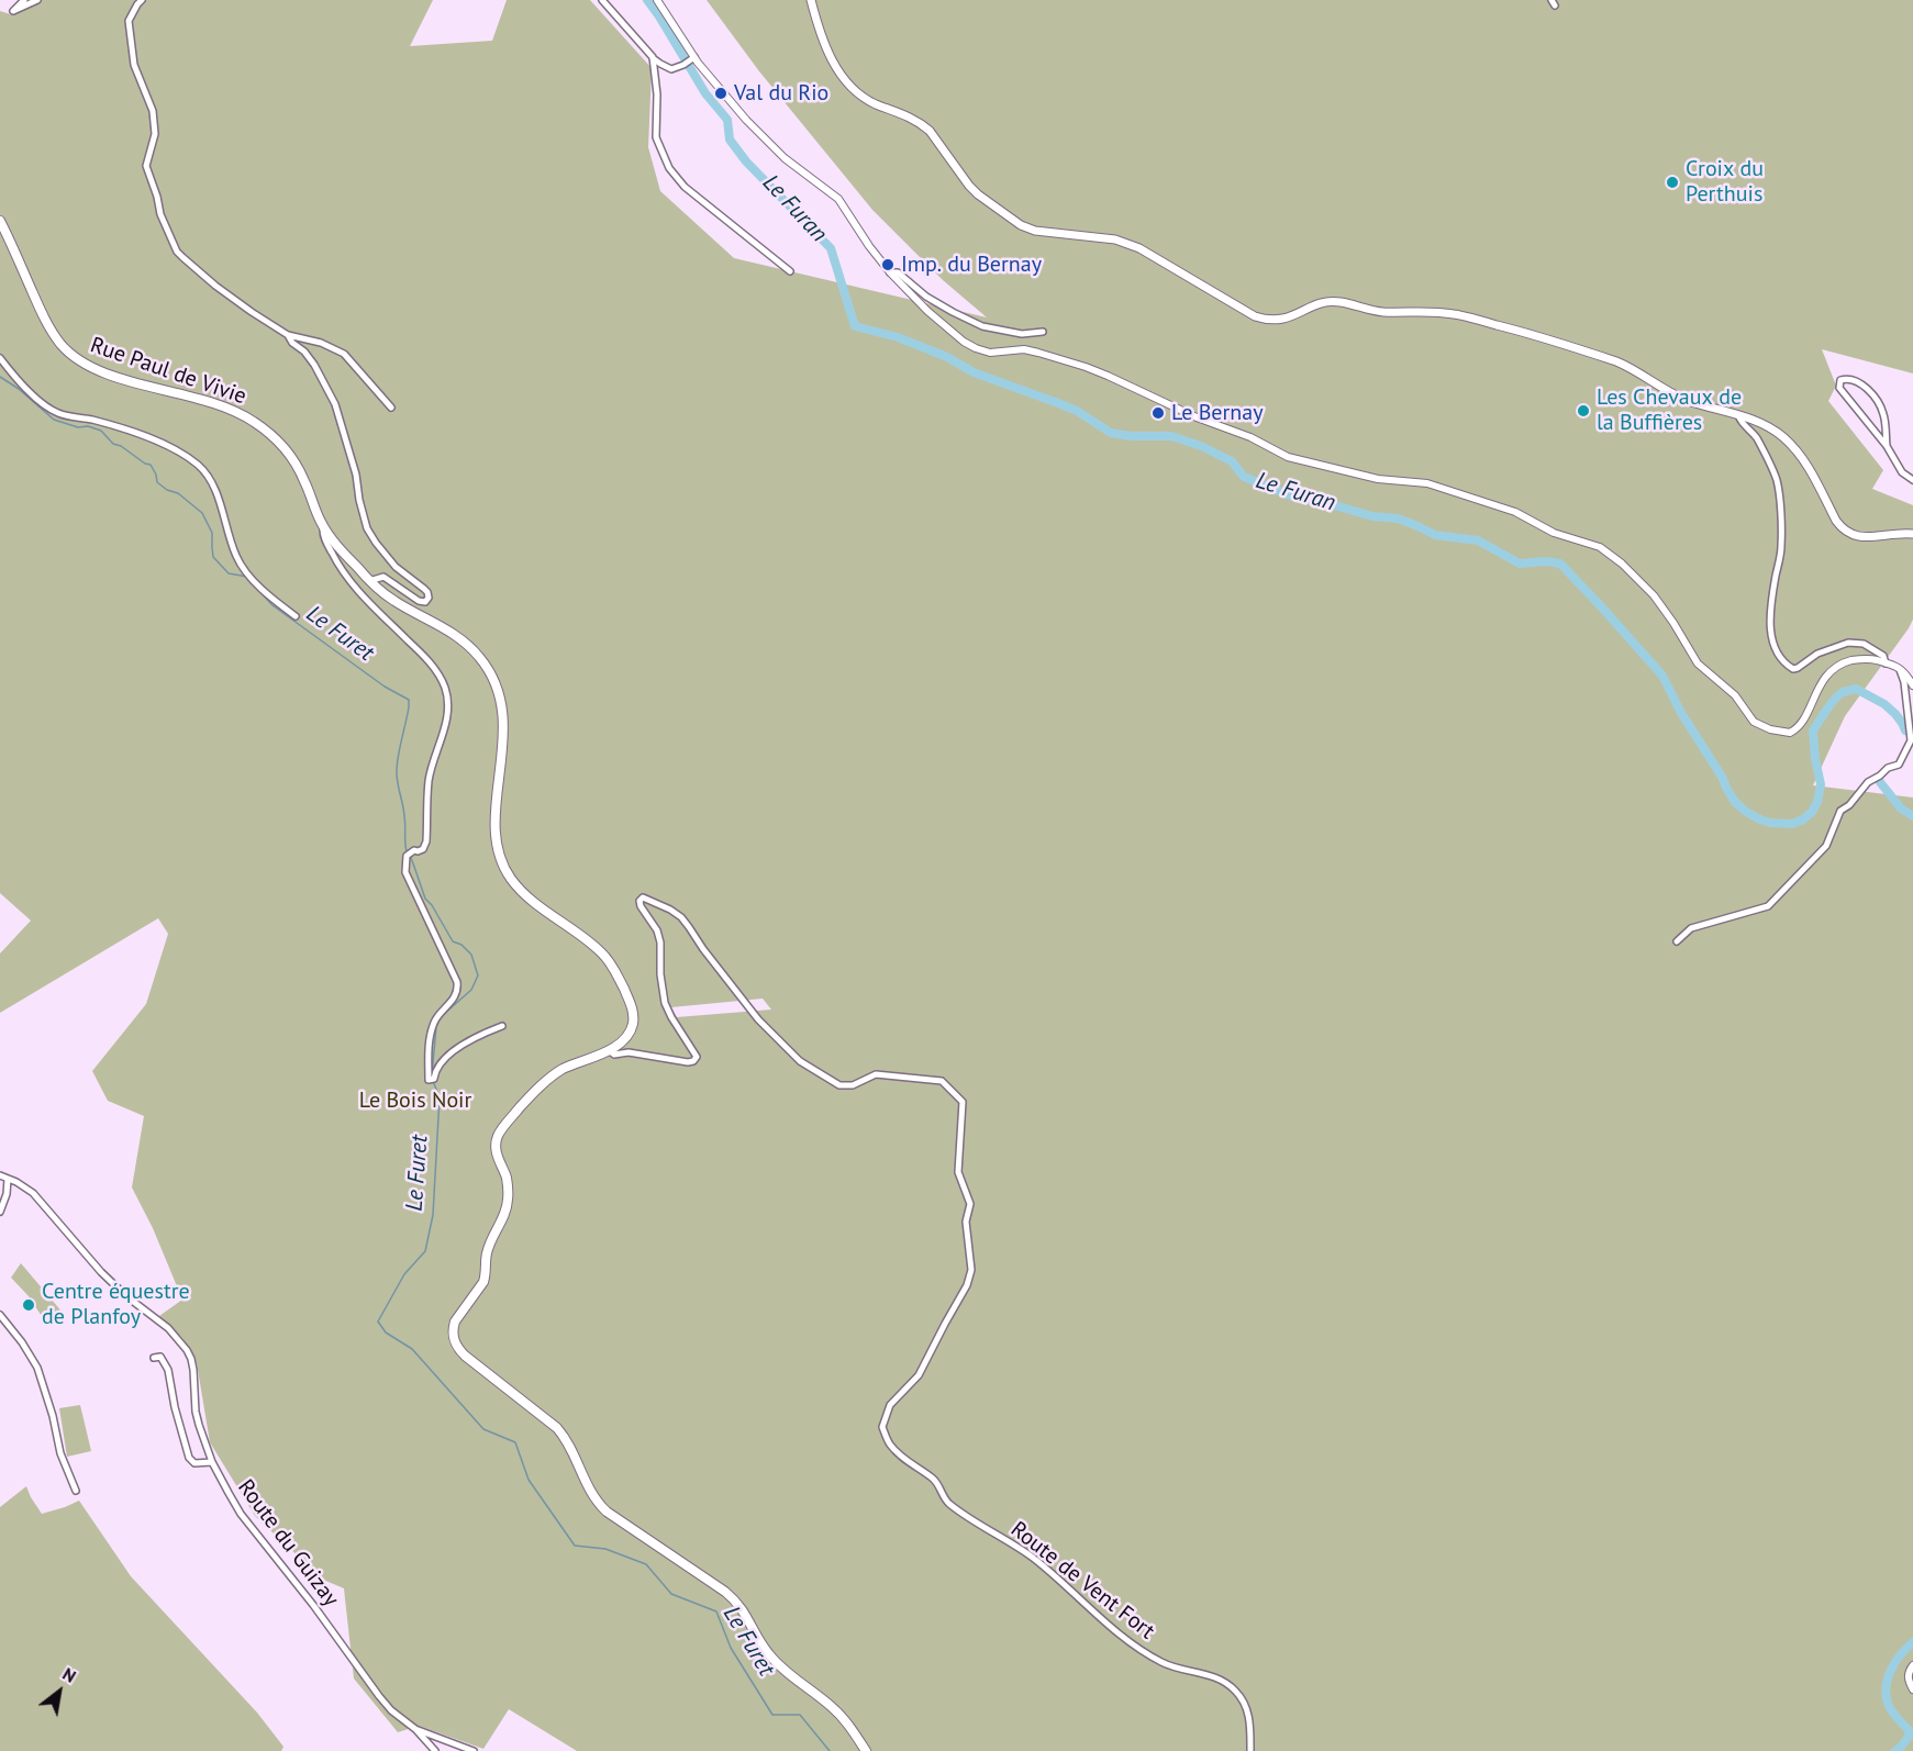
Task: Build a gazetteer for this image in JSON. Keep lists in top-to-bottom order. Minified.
{"streets":{"main road":["Rue Paul de Vivie"],"street":["Route du Guizay","Route de Vent Fort"]},"crossings":[["Rue Paul de Vivie","Route de Vent Fort"]],"water":["Le Furan","Le Furet"],"parks":["Le Bois Noir"],"places":["Val du Rio","Croix du Perthuis","Imp. du Bernay","Les Chevaux de la Buffières","Le Bernay","Centre équestre de Planfoy"],"north":"top right"}
